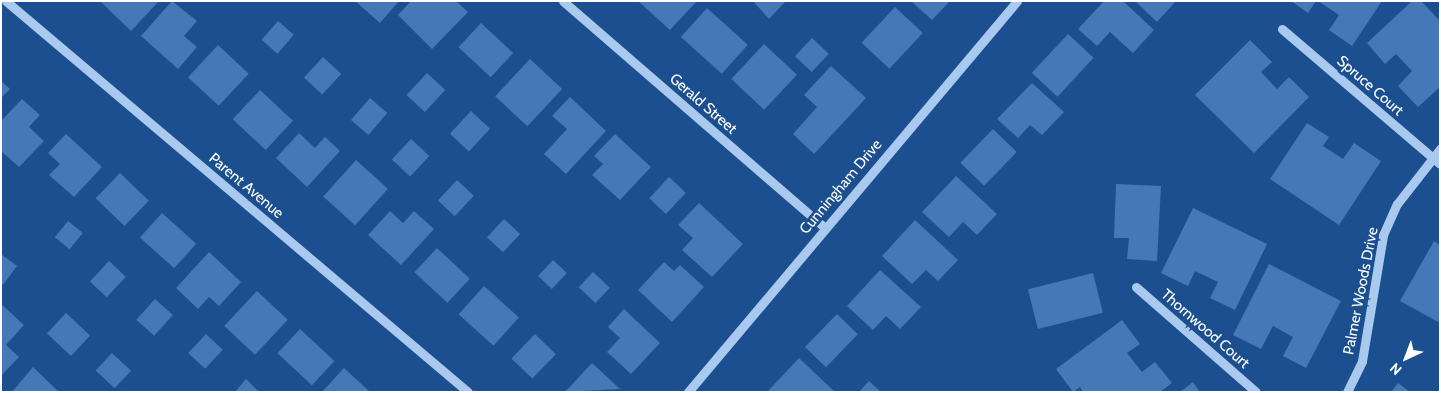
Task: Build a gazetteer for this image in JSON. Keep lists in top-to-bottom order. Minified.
{"streets":{"street":["Spruce Court","Gerald Street","Parent Avenue","Cunningham Drive","Palmer Woods Drive","Thornwood Court"]},"crossings":[["Spruce Court","Palmer Woods Drive"],["Gerald Street","Cunningham Drive"]],"north":"bottom left"}
